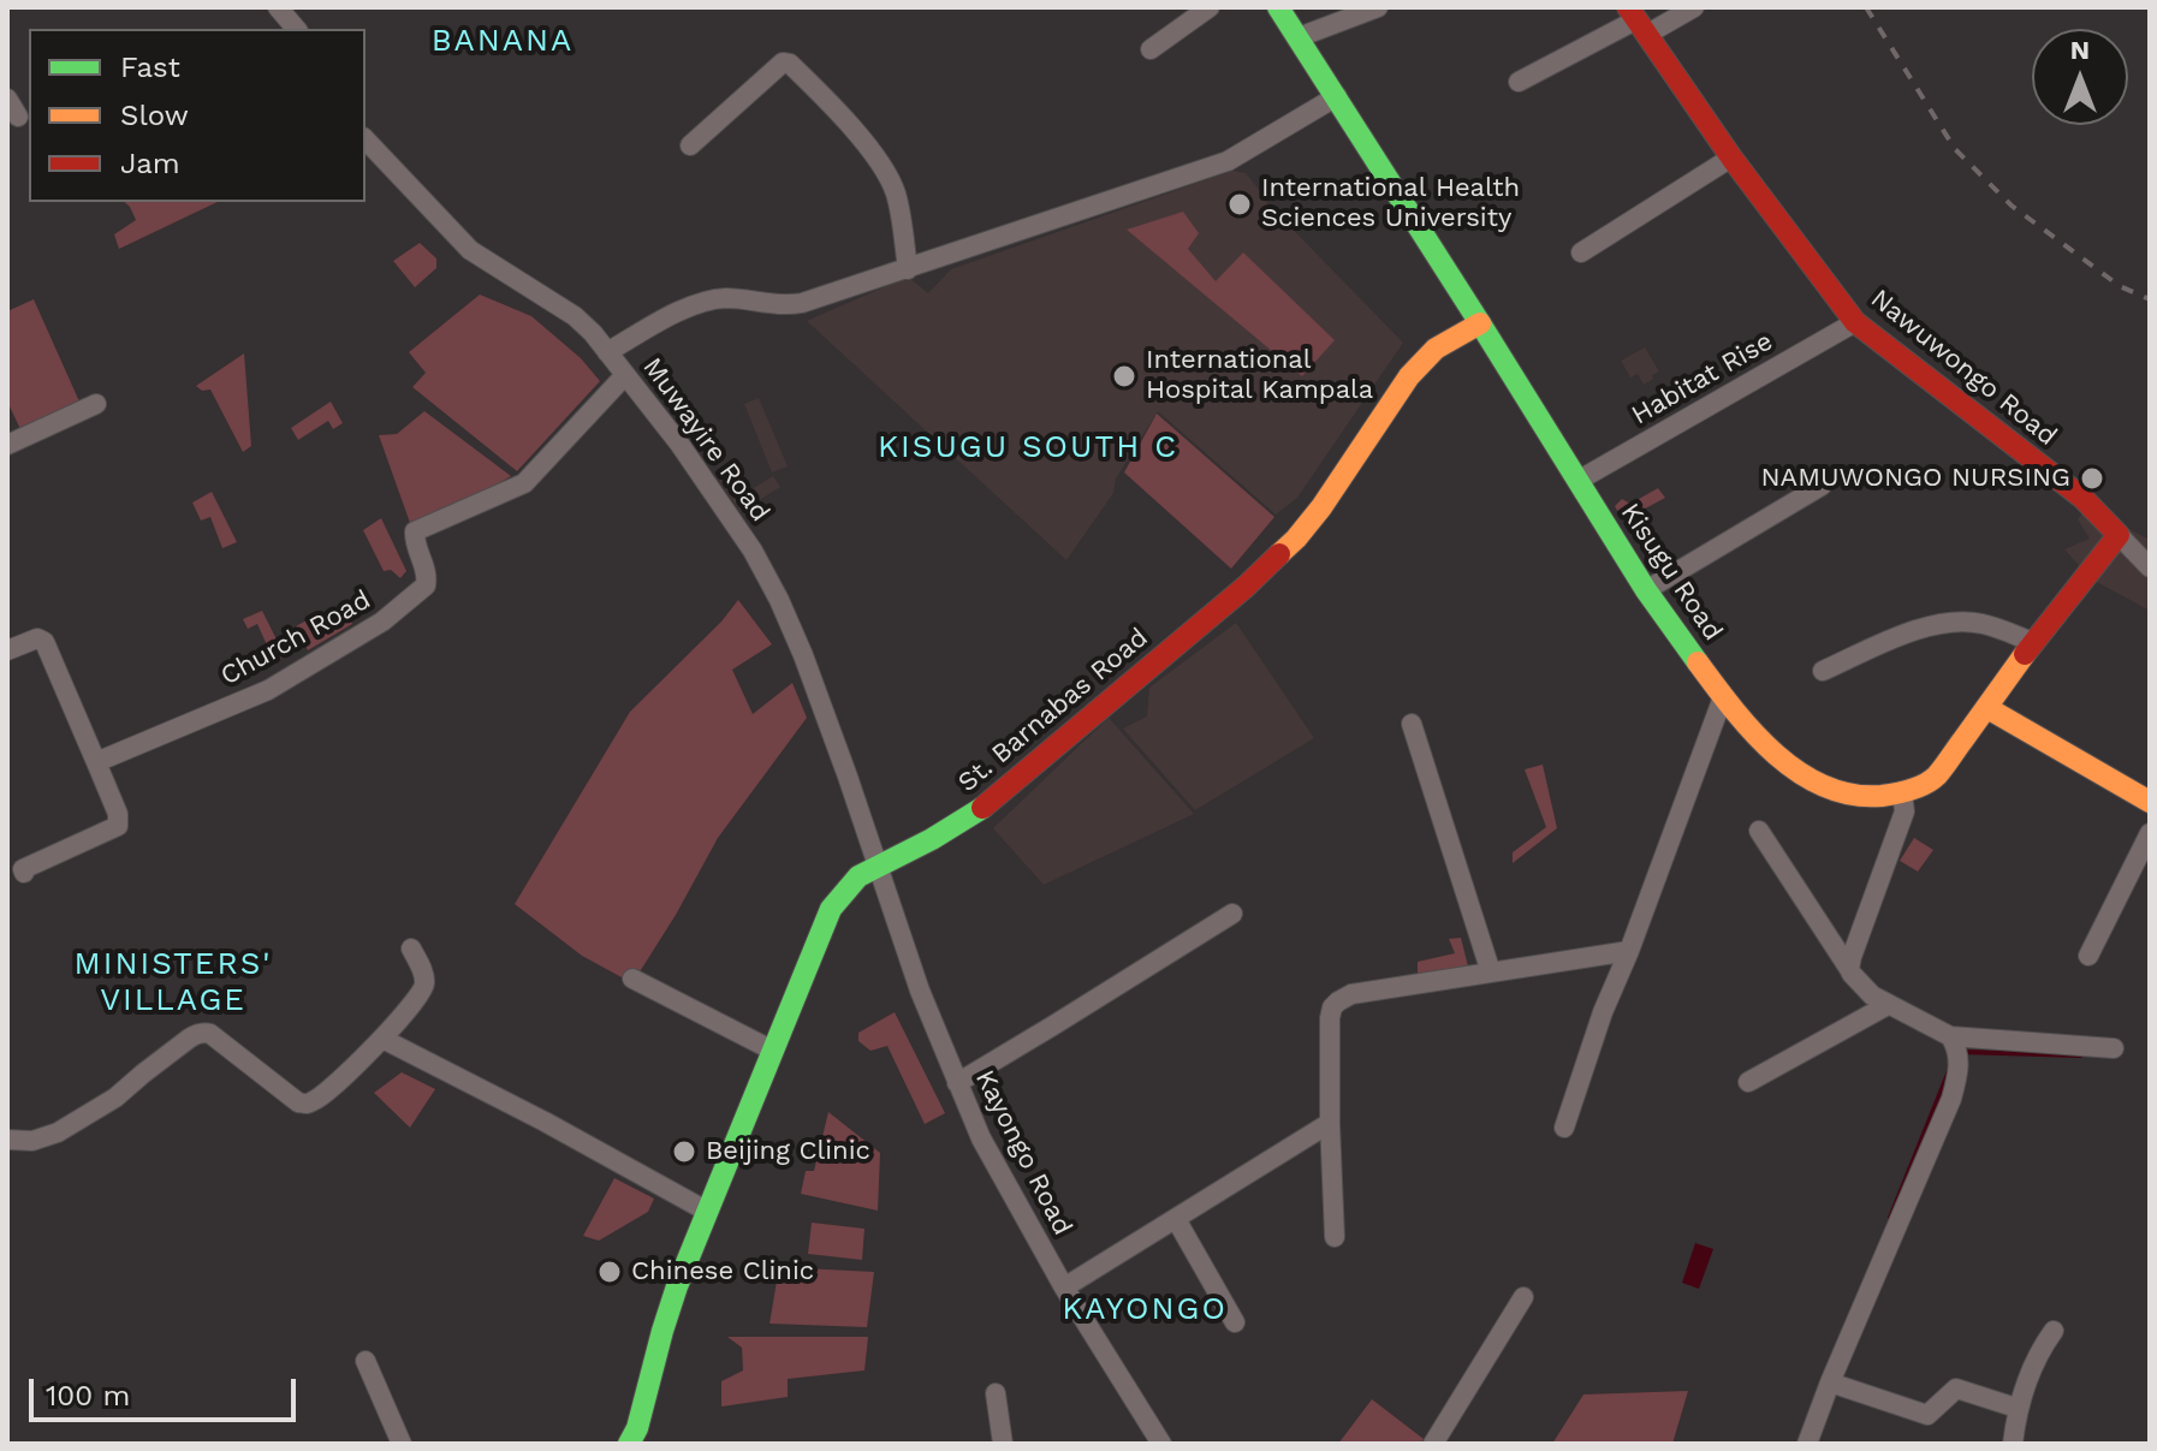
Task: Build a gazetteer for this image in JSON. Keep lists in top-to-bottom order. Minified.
{"streets":{"street":["Nawuwongo Road","Habitat Rise","Muwayire Road","Kisugu Road","Church Road","St. Barnabas Road","Kayongo Road"]},"crossings":[["Nawuwongo Road","Habitat Rise"],["Habitat Rise","Kisugu Road"],["Muwayire Road","Church Road"],["Muwayire Road","St. Barnabas Road"],["Muwayire Road","Kayongo Road"],["Kisugu Road","St. Barnabas Road"],["St. Barnabas Road","Kayongo Road"]],"districts":["BANANA","KISUGU SOUTH C","MINISTERS' VILLAGE","KAYONGO"],"places":["International Health Sciences University","International Hospital Kampala","NAMUWONGO NURSING","Beijing Clinic","Chinese Clinic"],"legend":["Fast","Slow","Jam"],"scale_bar":"100 m","north":"top"}
